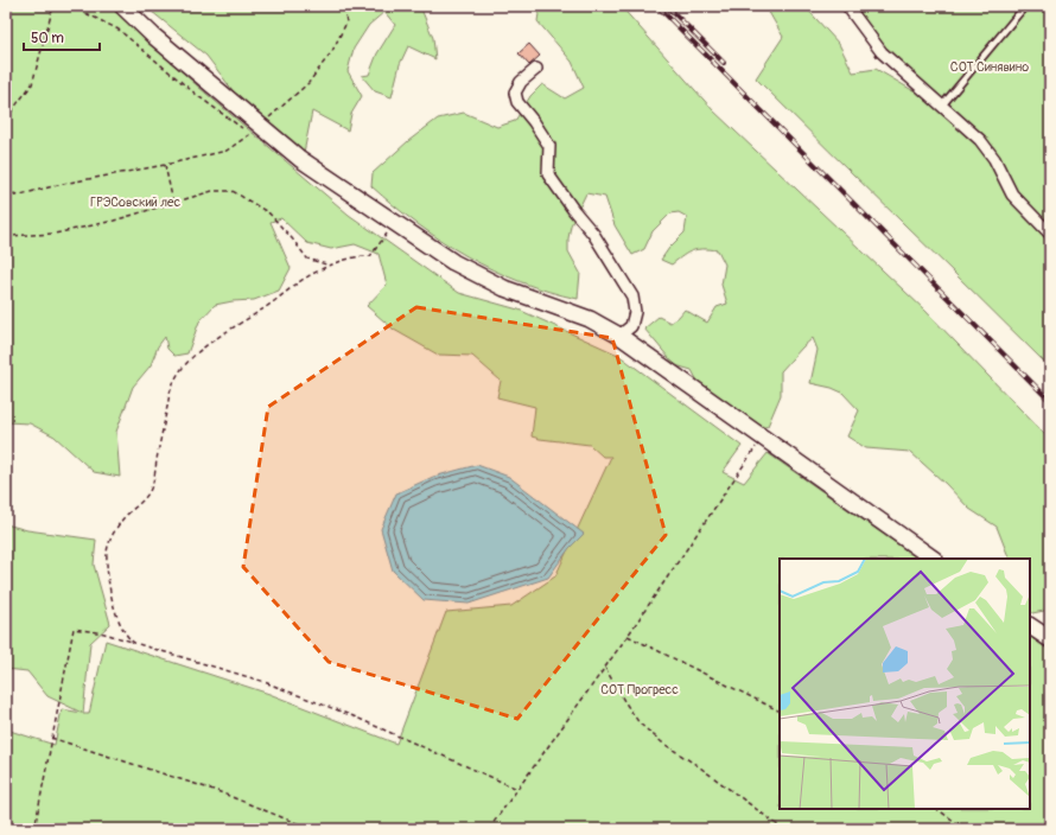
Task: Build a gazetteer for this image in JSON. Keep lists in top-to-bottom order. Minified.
{"parks":["СОТ Синявино","ГРЭСовский лес","СОТ Прогресс"],"scale_bar":"50 m"}
